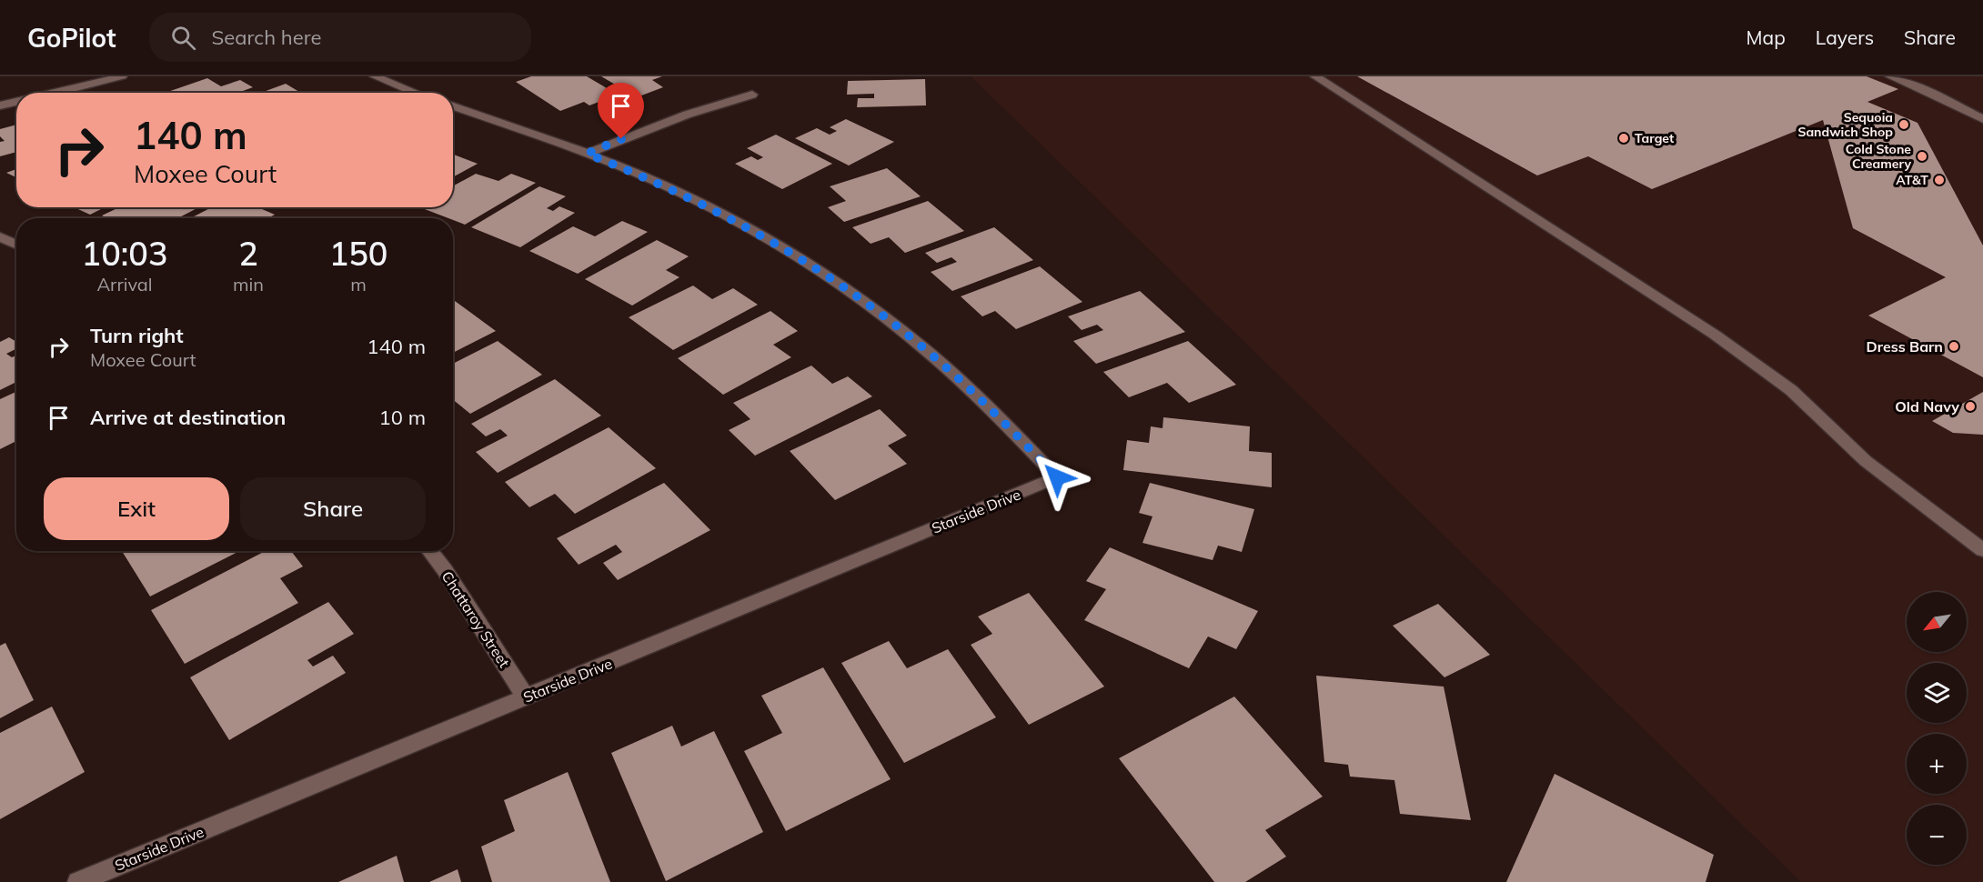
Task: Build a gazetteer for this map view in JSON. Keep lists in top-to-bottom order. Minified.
{"streets":{"street":["Starside Drive","Chattaroy Street"]},"crossings":[["Starside Drive","Chattaroy Street"]],"places":["Sequoia Sandwich Shop","Target","Cold Stone Creamery","AT&T","Dress Barn","Old Navy"],"north":"bottom left","page":{"header":"GoPilot","search":"Search here","nav":["Map","Layers","Share"],"turn":["140 m","Moxee Court"],"eta":["10:03","Arrival","2","min","150","m"],"list":[{"name":"Turn right","note":"Moxee Court","value":"140 m"},{"name":"Arrive at destination","value":"10 m"}],"buttons":["Exit","Share"],"map_buttons":["+","−"]}}
